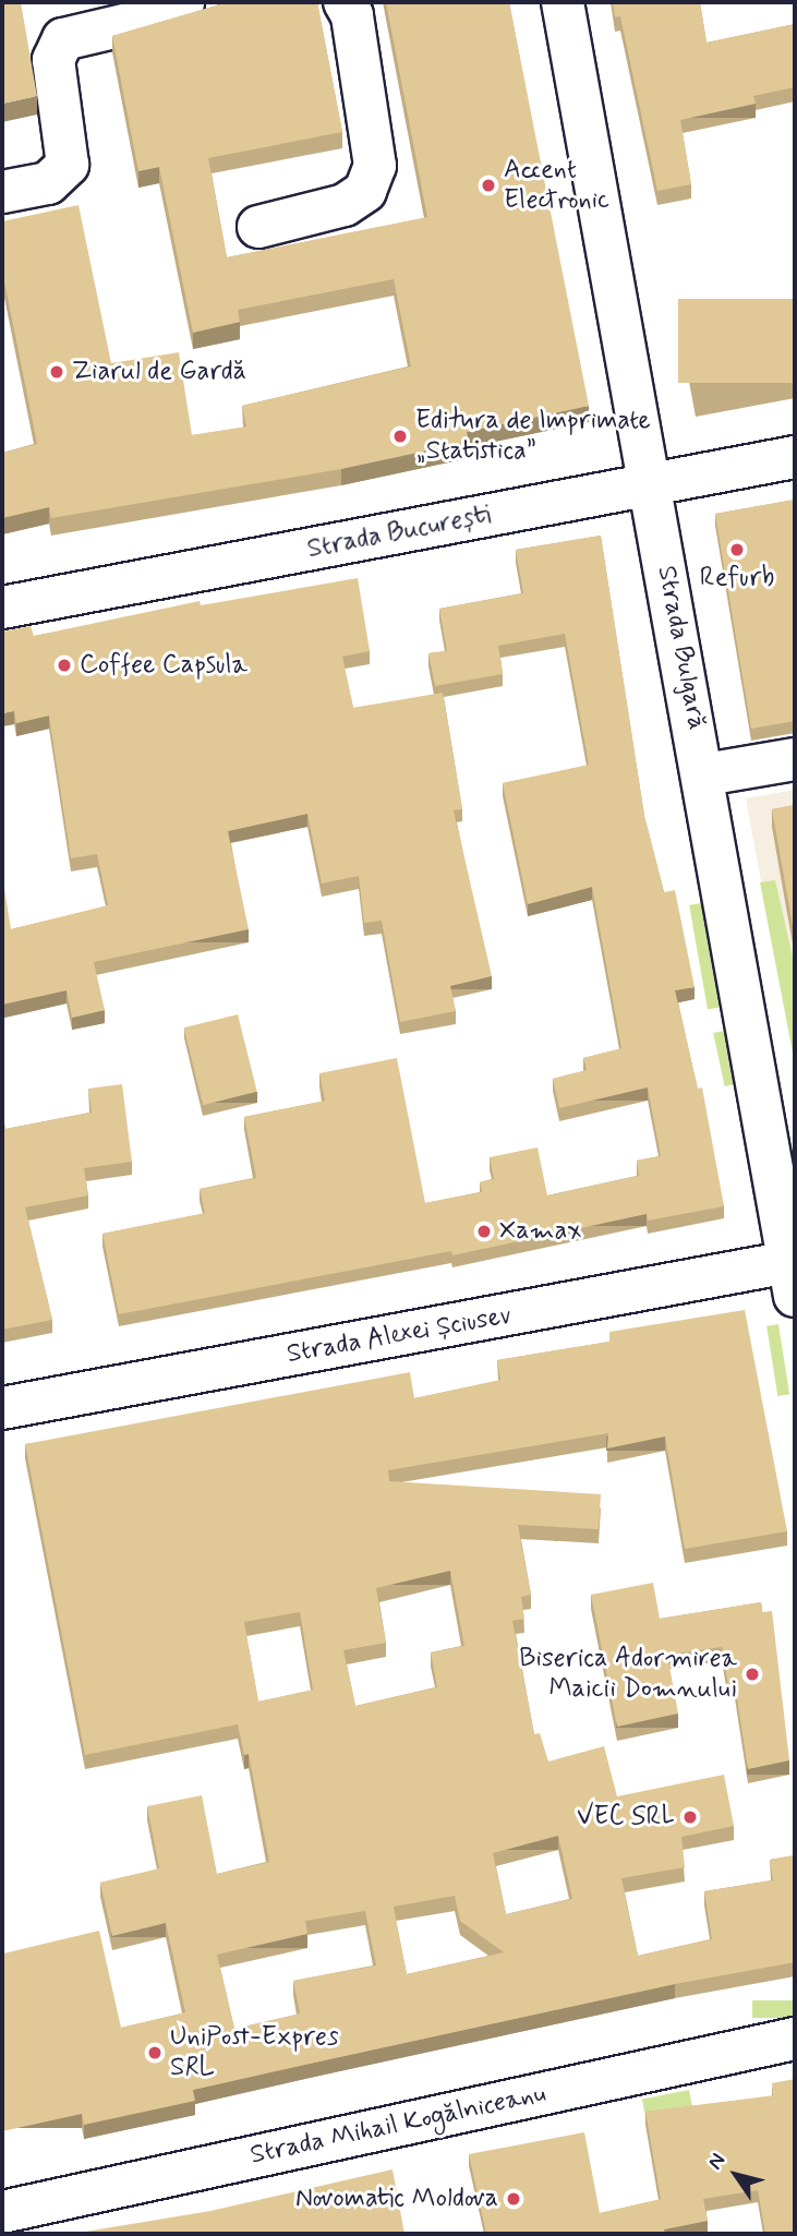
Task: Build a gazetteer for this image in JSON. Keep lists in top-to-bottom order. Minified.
{"streets":{"street":["Strada București","Strada Bulgară","Strada Alexei Șciusev","Strada Mihail Kogălniceanu"]},"crossings":[["Strada București","Strada Bulgară"],["Strada Bulgară","Strada Alexei Șciusev"]],"places":["Accent Electronic","Ziarul de Gardă","Editura de Imprimate „Statistica”","Refurb","Coffee Capsula","Xamax","Biserica Adormirea Maicii Domnului","VEC SRL","UniPost-Expres SRL","Novomatic Moldova"],"north":"top left"}
